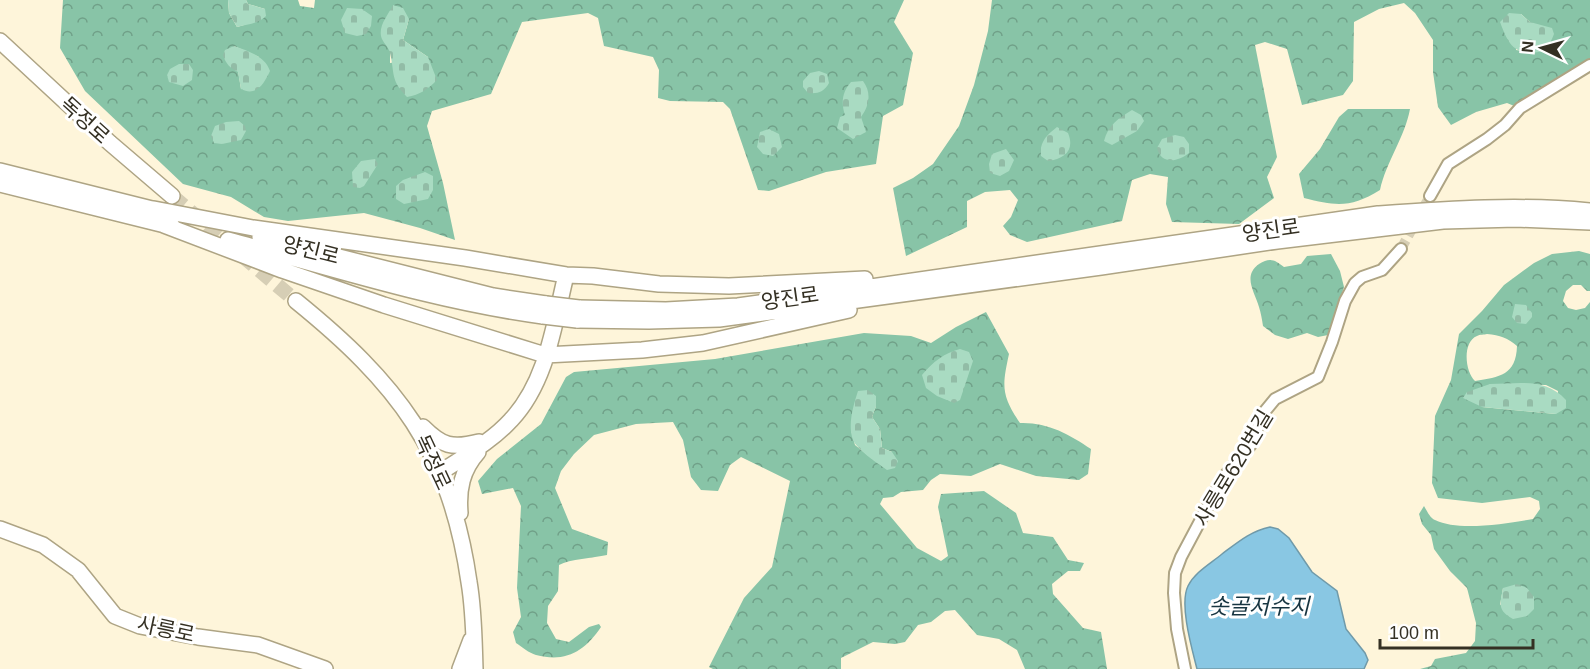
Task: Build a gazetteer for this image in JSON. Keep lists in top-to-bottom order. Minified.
{"streets":{"main road":["독정로","양진로","사릉로"],"street":["사릉로620번길"]},"water":["솟골저수지"],"scale_bar":"100 m","north":"left"}
